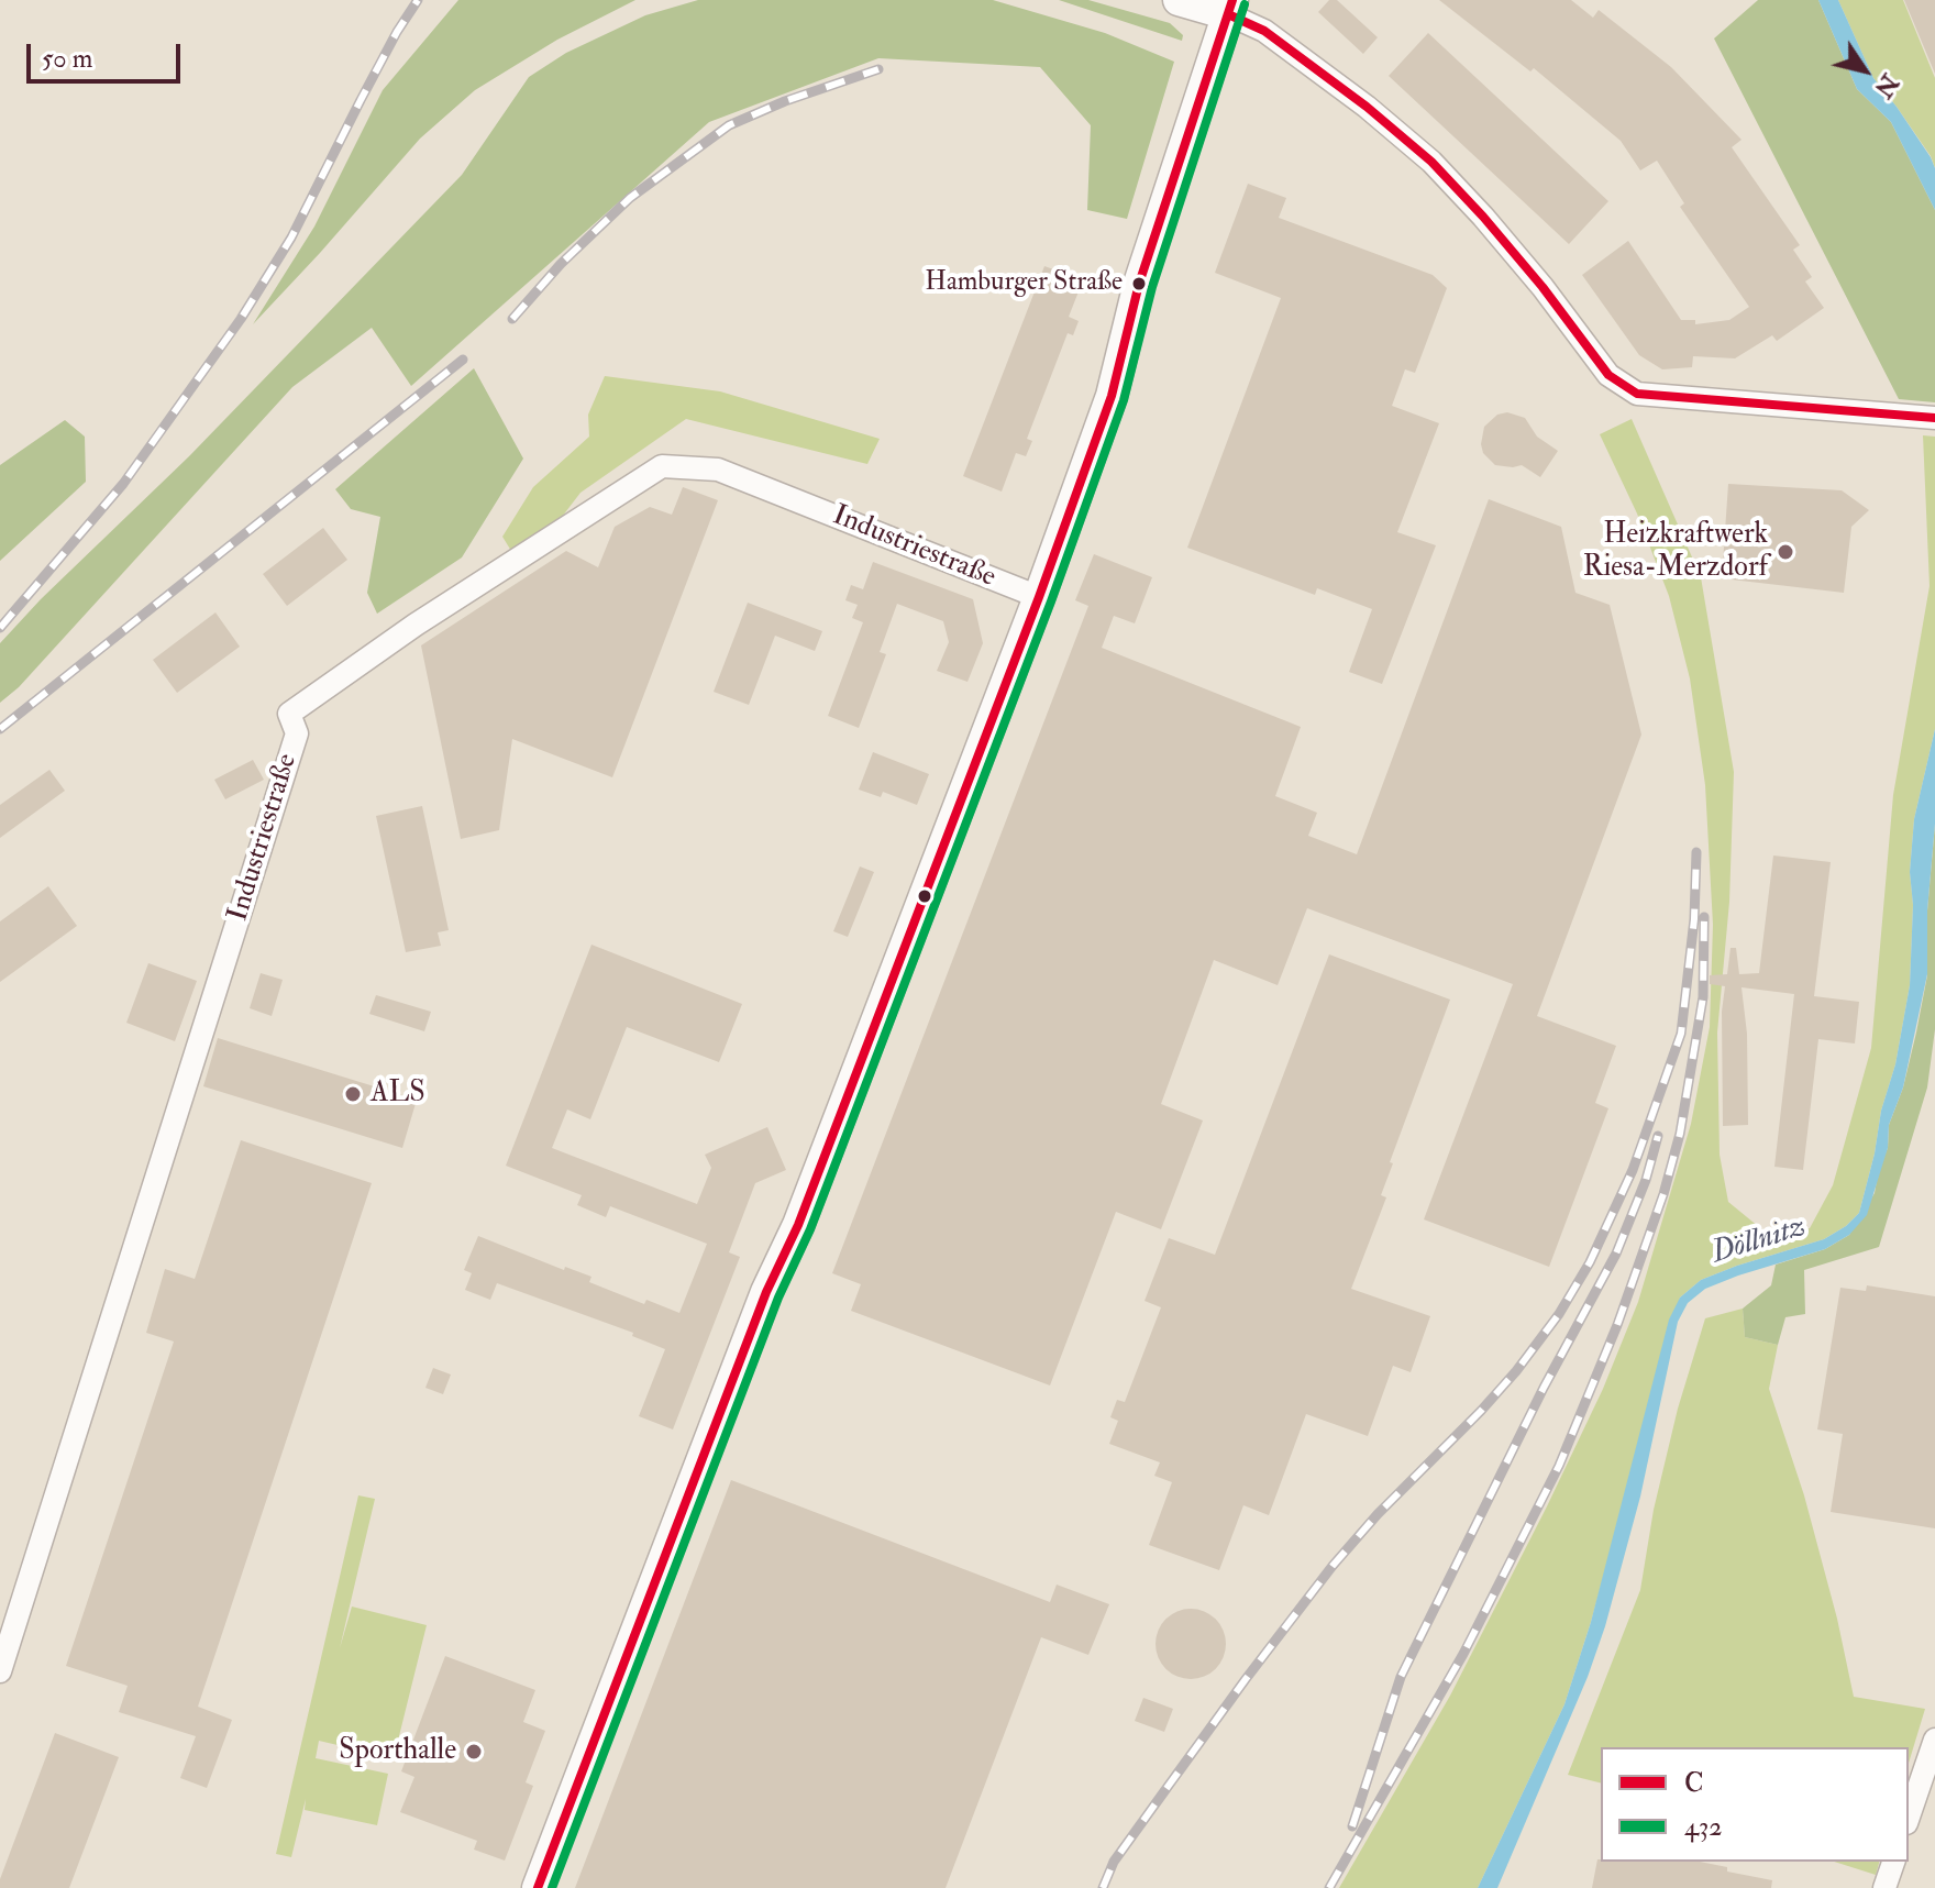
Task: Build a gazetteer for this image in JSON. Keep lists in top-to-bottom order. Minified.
{"streets":{"street":["Industriestraße"]},"water":["Döllnitz"],"places":["Hamburger Straße","Heizkraftwerk Riesa-Merzdorf","ALS","Sporthalle"],"lines":["transit line C","transit line 432"],"legend":["C","432"],"scale_bar":"50 m","north":"bottom right"}
